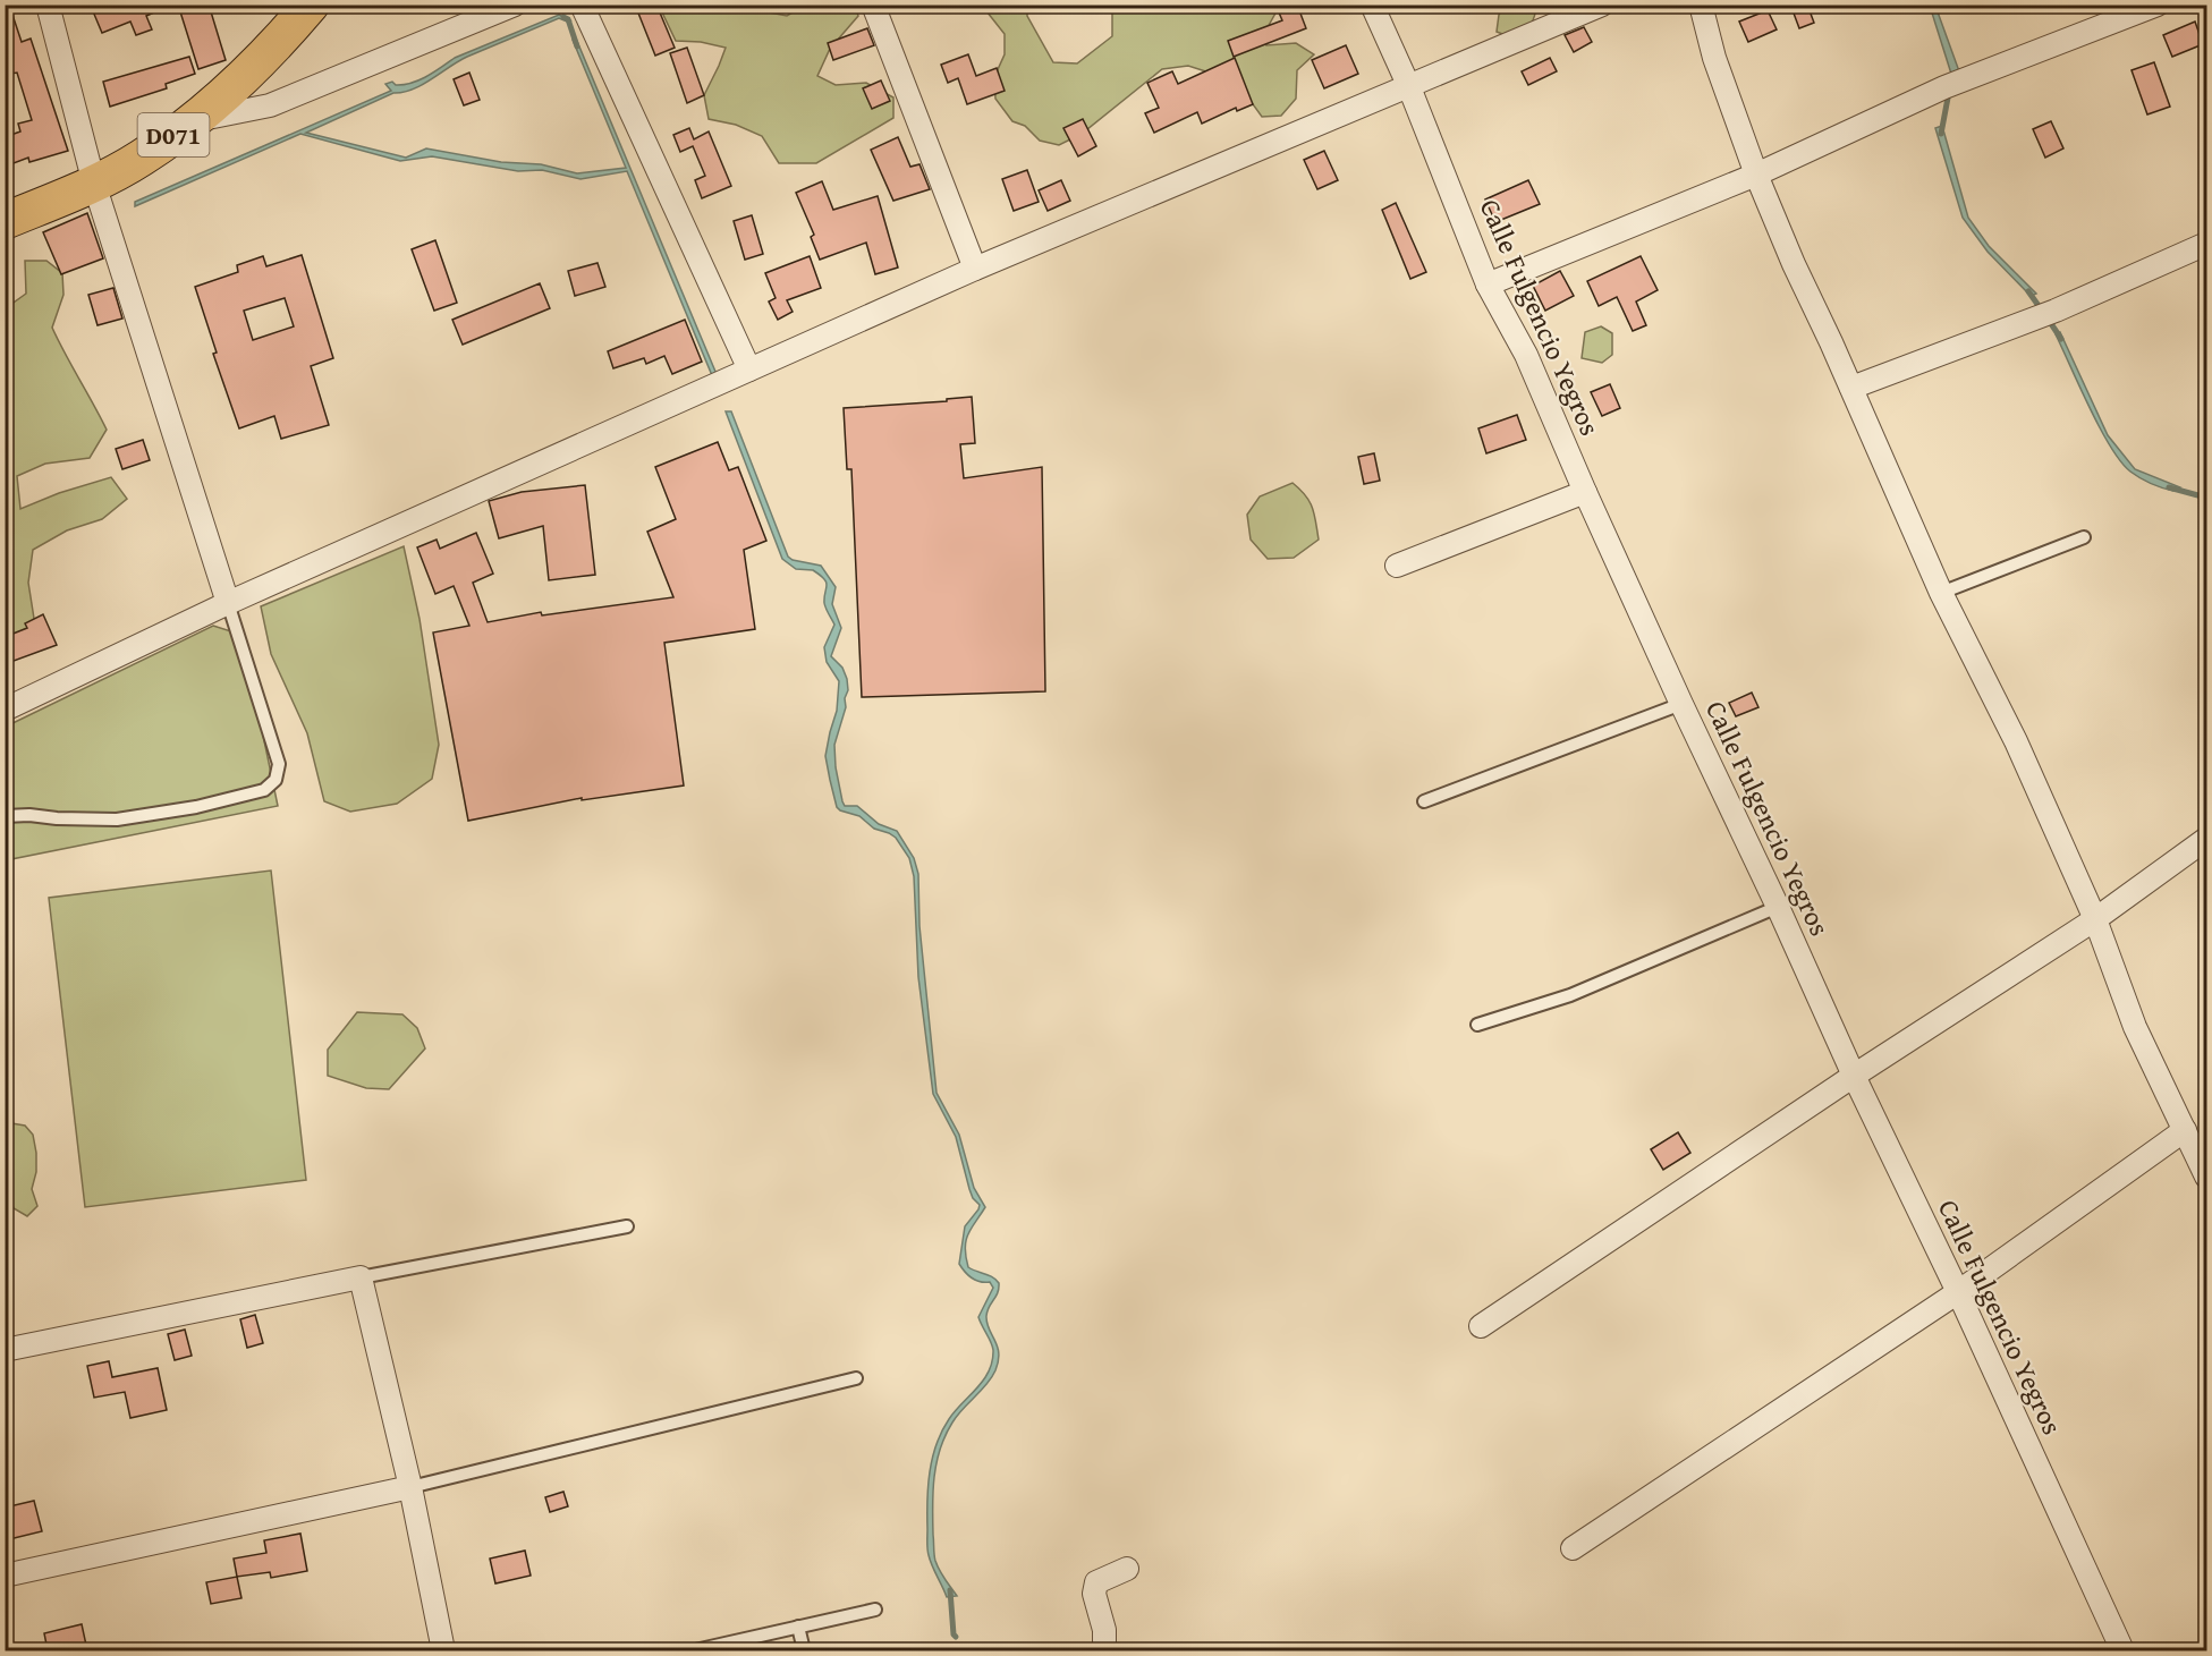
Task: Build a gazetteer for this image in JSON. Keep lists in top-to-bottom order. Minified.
{"streets":{"main road":["D071"],"street":["Calle Fulgencio Yegros"]}}
